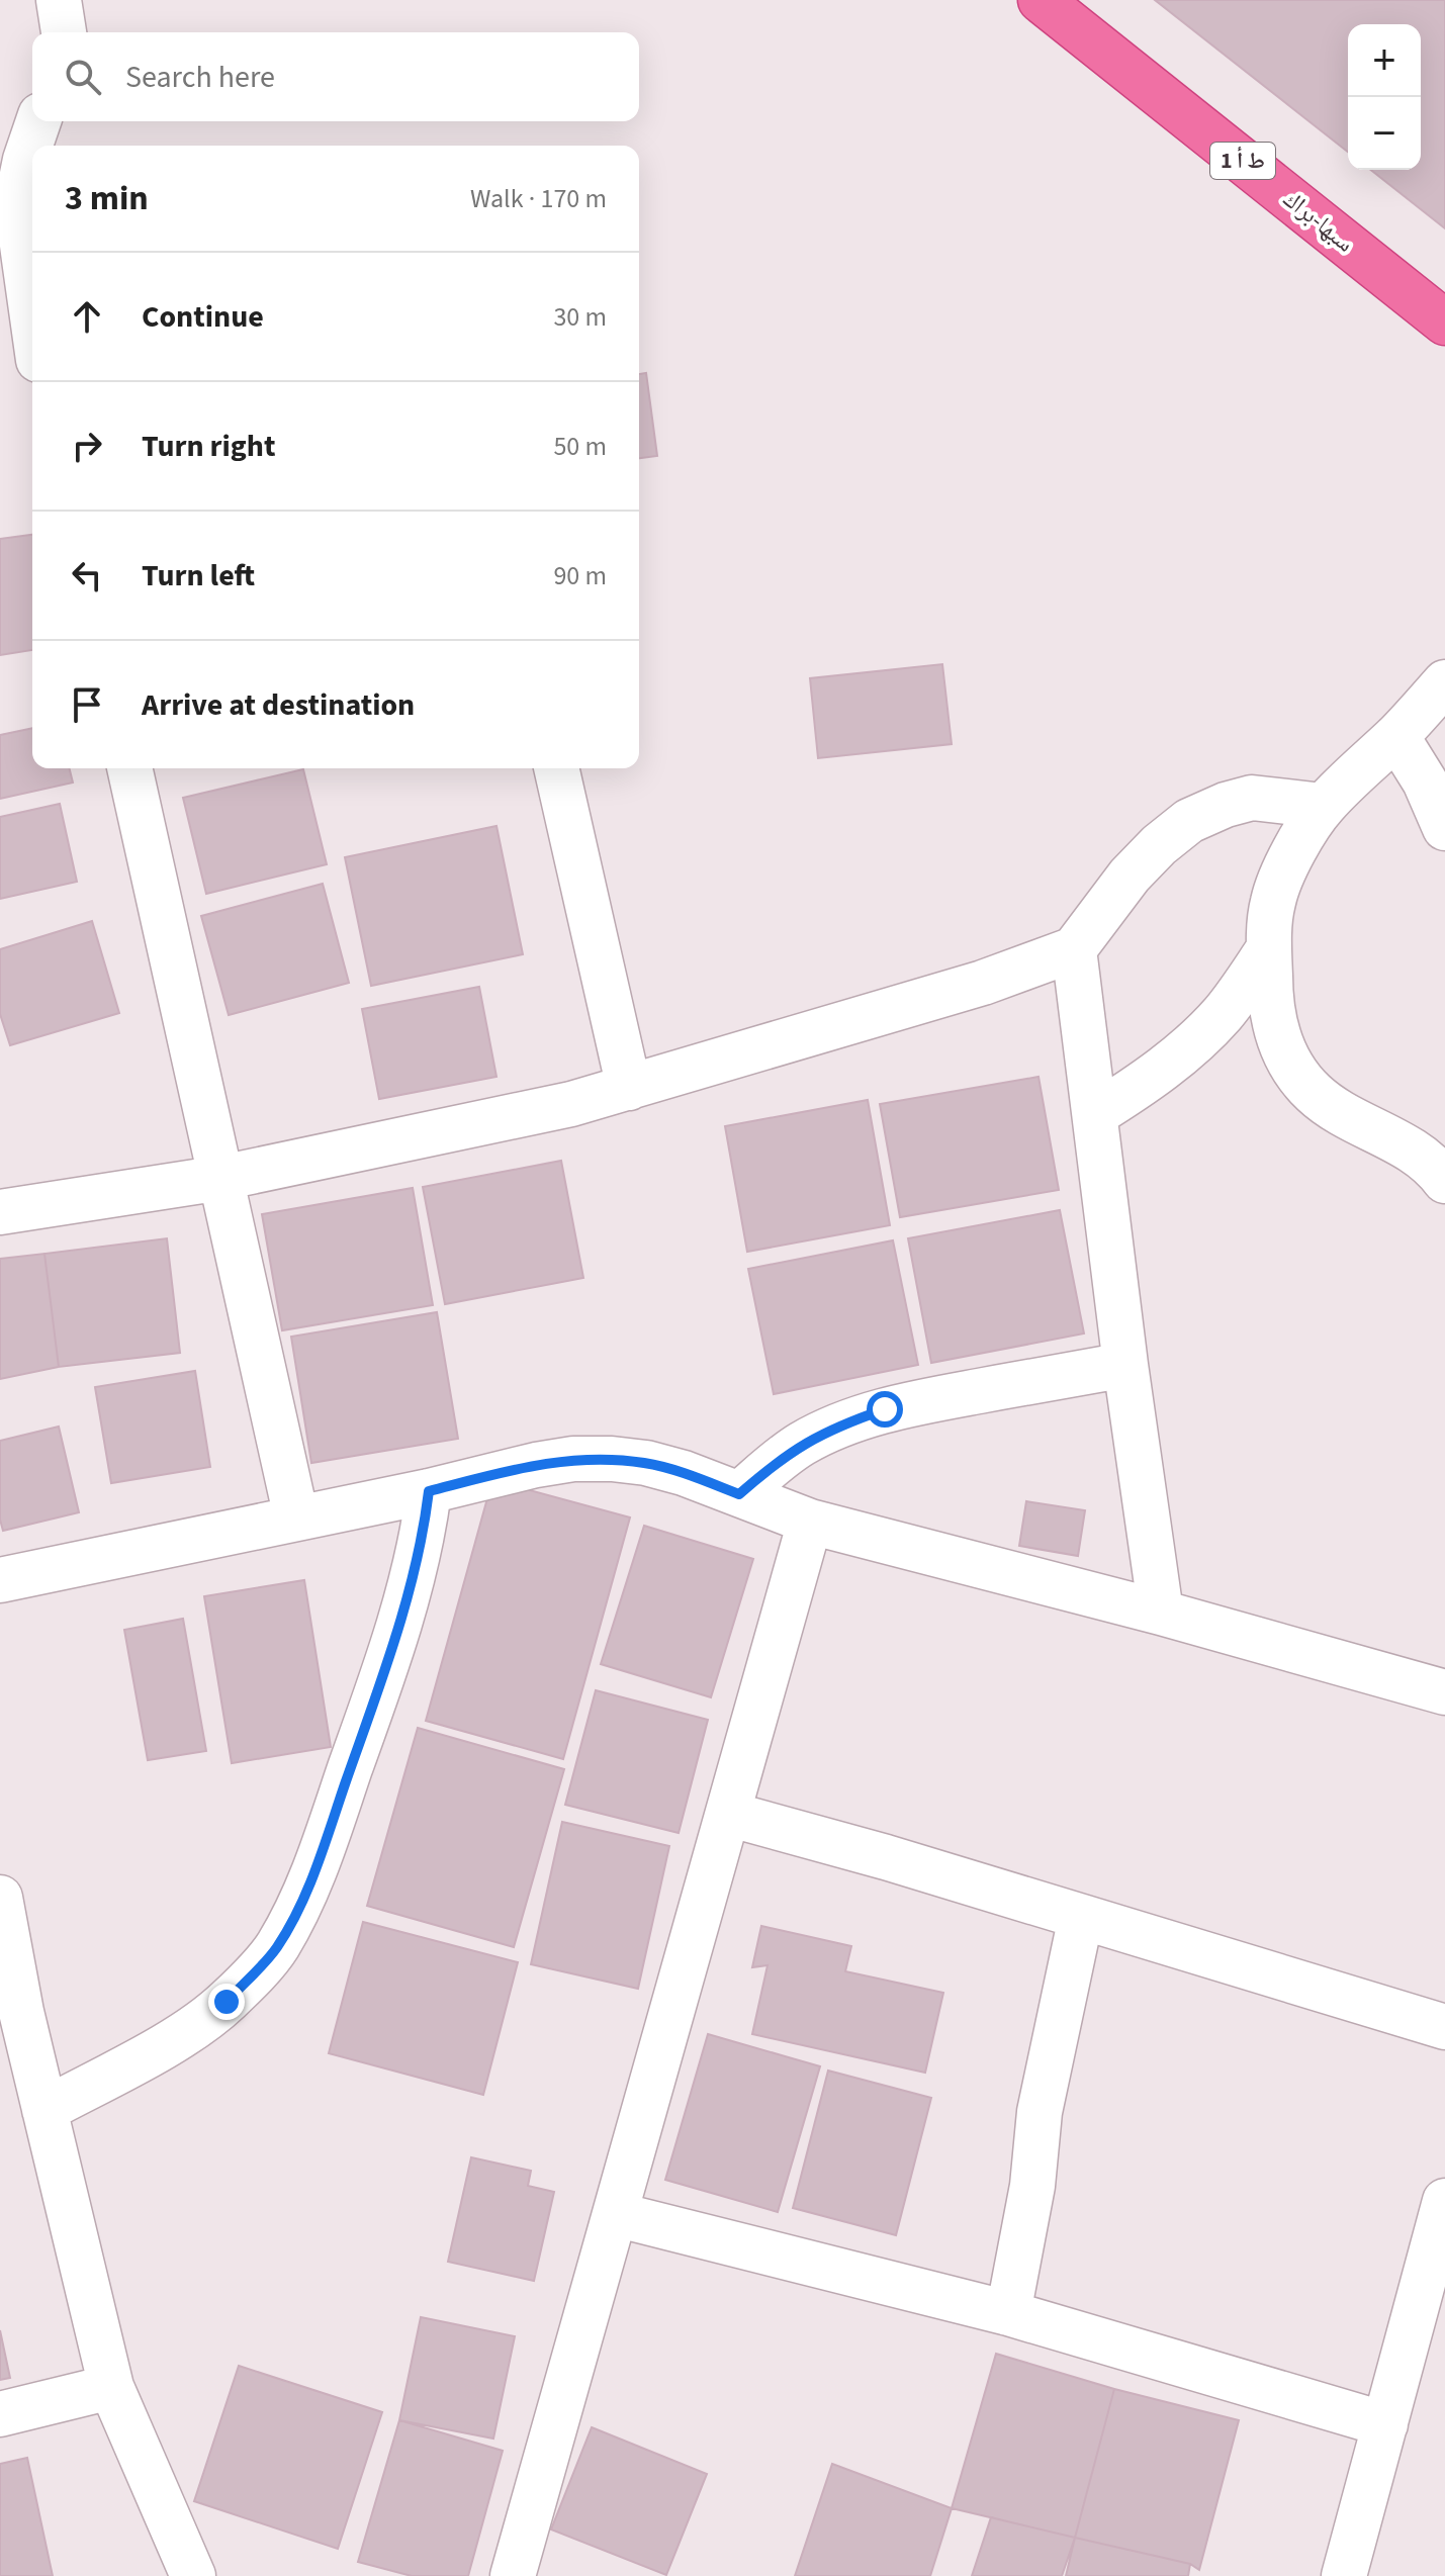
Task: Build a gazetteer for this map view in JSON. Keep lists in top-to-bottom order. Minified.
{"streets":{"highway":["ط أ 1","سبها-براك"]},"page":{"map_buttons":["+","−"],"search":"Search here","heading":["3 min","Walk · 170 m"],"list":[["Continue","30 m"],["Turn right","50 m"],["Turn left","90 m"],"Arrive at destination"]}}
